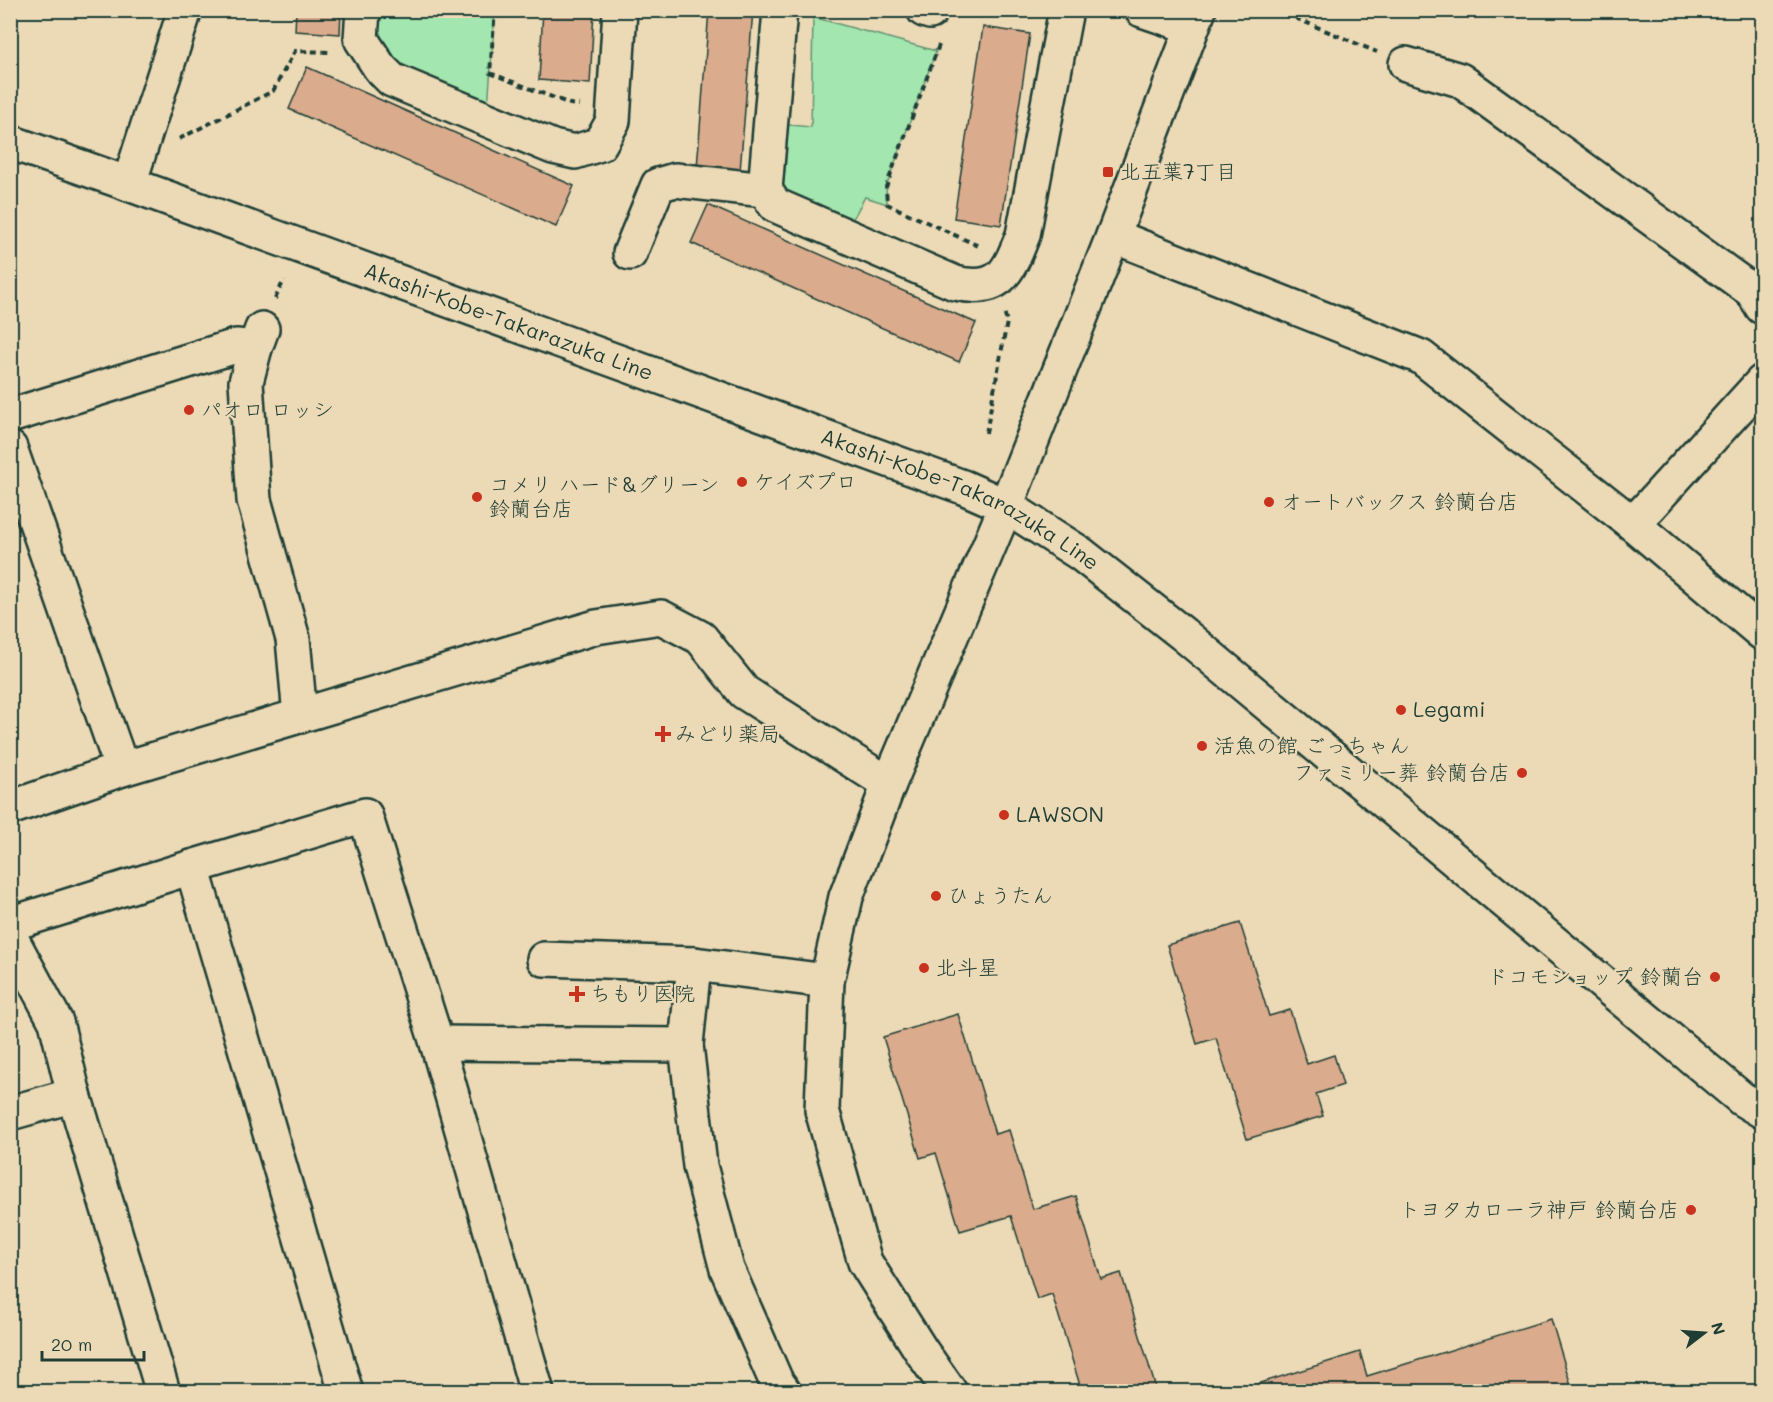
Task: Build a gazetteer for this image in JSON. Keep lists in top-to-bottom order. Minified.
{"streets":{"street":["Akashi-Kobe-Takarazuka Line"]},"places":{"transit":["北五葉7丁目"],"other":["パオロ ロッシ","ケイズプロ","コメリ ハード&グリーン 鈴蘭台店","オートバックス 鈴蘭台店","Legami","活魚の館 ごっちゃん","ファミリー葬 鈴蘭台店","LAWSON","ひょうたん","北斗星","ドコモショップ 鈴蘭台","トヨタカローラ神戸 鈴蘭台店"],"health":["みどり薬局","ちもり医院"]},"scale_bar":"20 m","north":"right"}
